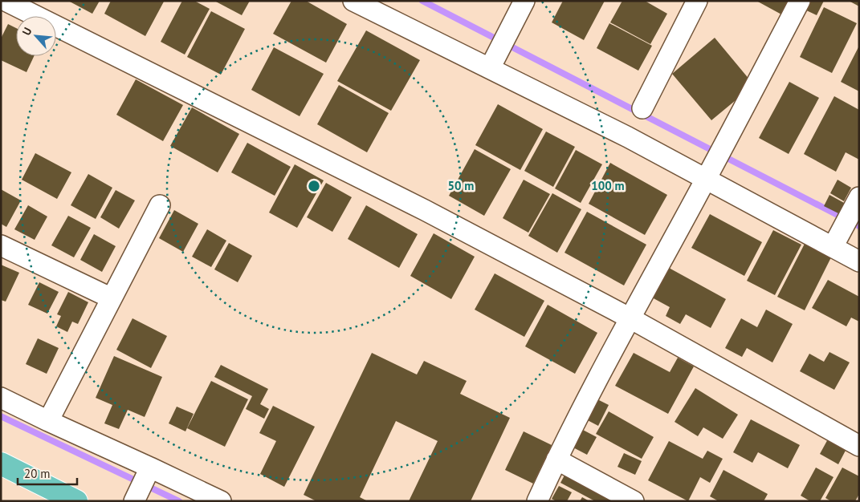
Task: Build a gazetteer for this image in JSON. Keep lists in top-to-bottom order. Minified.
{"scale_bar":"20 m","north":"top left","rings":["50 m","100 m"]}
